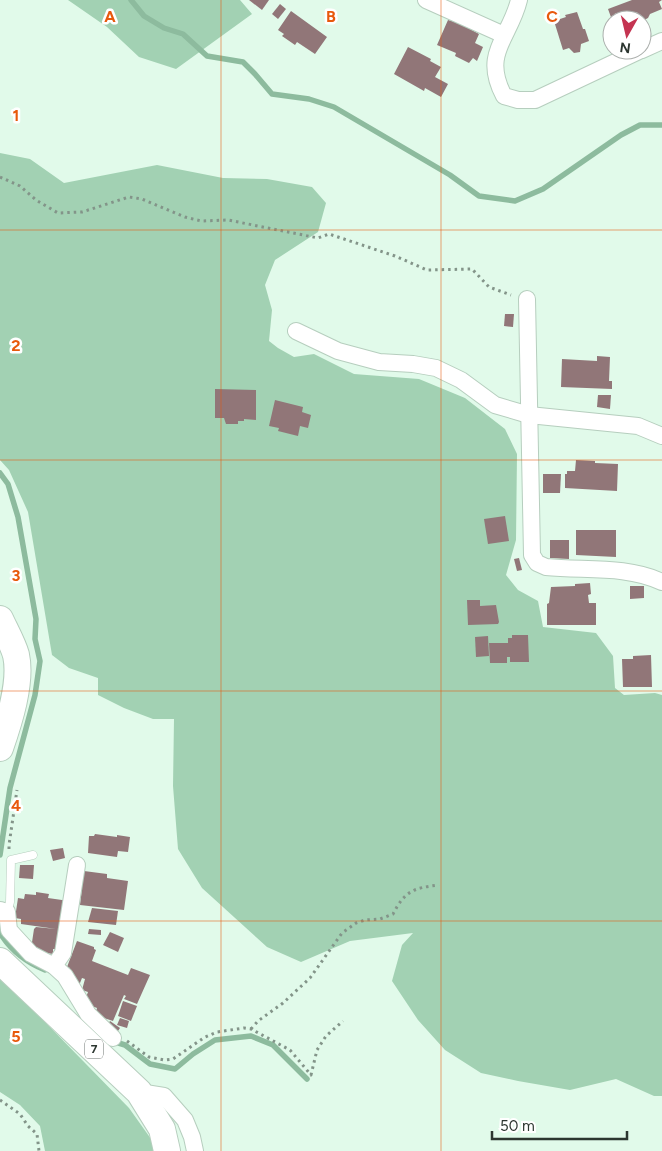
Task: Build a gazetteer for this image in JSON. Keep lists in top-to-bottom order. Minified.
{"streets":{"main road":["7"]},"scale_bar":"50 m","north":"bottom","grid":{"columns":["A","B","C"],"rows":["1","2","3","4","5"]}}
